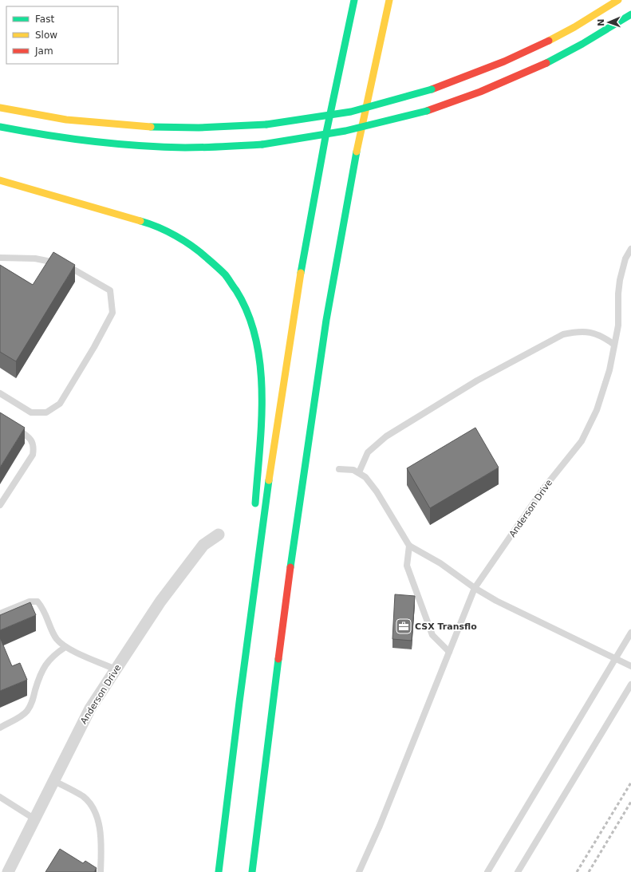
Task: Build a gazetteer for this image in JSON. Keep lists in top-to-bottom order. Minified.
{"streets":{"street":["Anderson Drive"]},"places":{"office":["CSX Transflo"]},"legend":["Fast","Slow","Jam"],"north":"left"}
